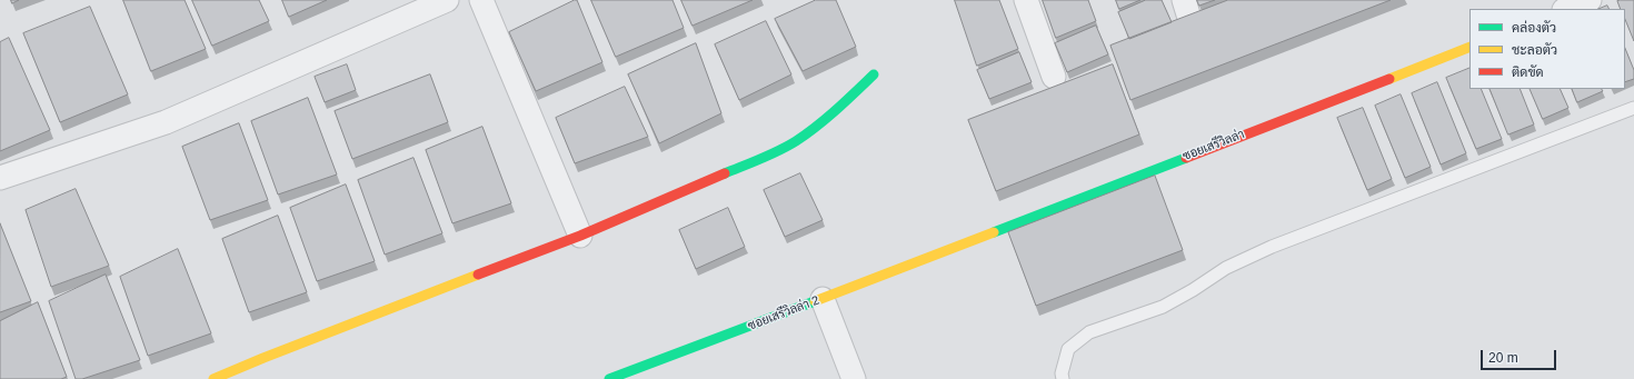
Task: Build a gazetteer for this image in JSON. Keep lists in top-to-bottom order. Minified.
{"streets":{"street":["ซอยเสรีวิลล่า","ซอยเสรีวิลล่า 2"]},"crossings":[["ซอยเสรีวิลล่า","ซอยเสรีวิลล่า 2"]],"legend":["คล่องตัว","ชะลอตัว","ติดขัด"],"scale_bar":"20 m"}
